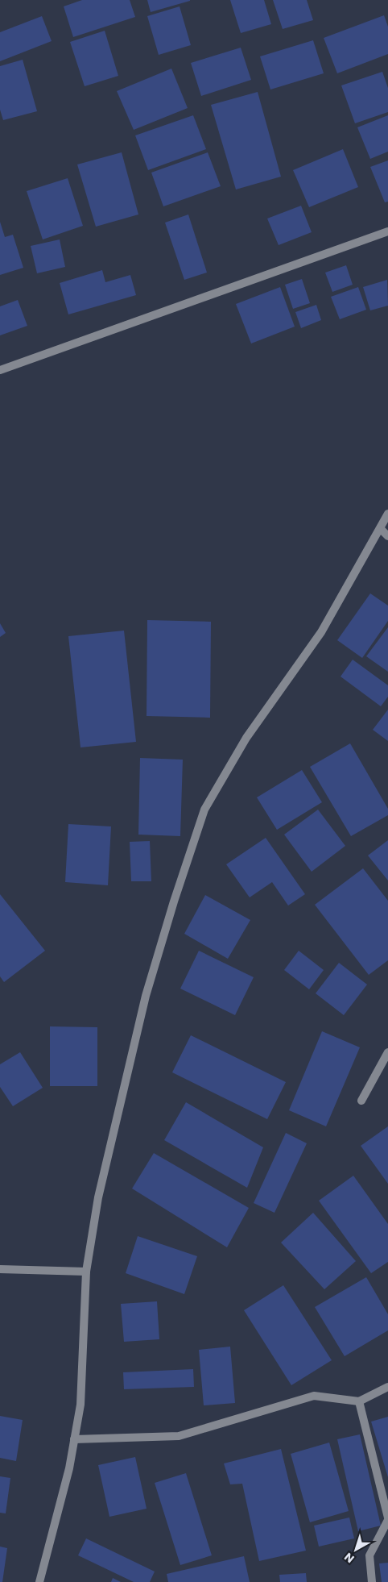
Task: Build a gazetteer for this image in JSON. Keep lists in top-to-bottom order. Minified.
{"north":"bottom left"}
